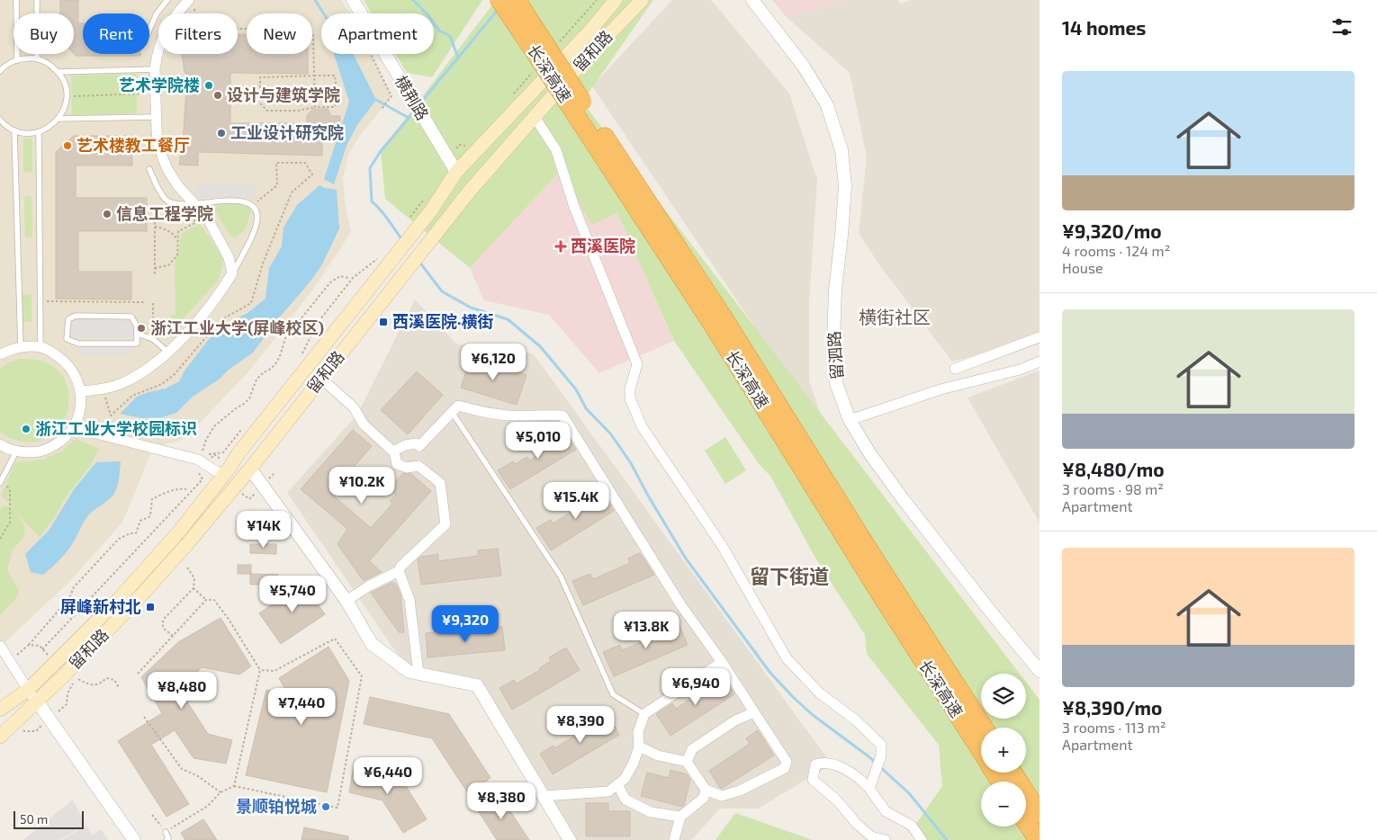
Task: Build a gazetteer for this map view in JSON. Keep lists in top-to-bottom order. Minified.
{"streets":{"highway":["长深高速"],"main road":["留和路"],"street":["横荆路","留泗路"]},"crossings":[["留和路","横荆路"]],"districts":["横街社区","留下街道"],"places":{"other":["艺术学院楼","设计与建筑学院","工业设计研究院","艺术楼教工餐厅","信息工程学院","浙江工业大学(屏峰校区)","浙江工业大学校园标识","景顺铂悦城"],"health":["西溪医院"],"transit":["西溪医院·横街","屏峰新村北"]},"scale_bar":"50 m","page":{"heading":"14 homes","chip":["Buy","Rent","Filters","New","Apartment"],"list":[{"name":"¥9,320/mo","note":"4 rooms · 124 m² · House"},{"name":"¥8,480/mo","note":"3 rooms · 98 m² · Apartment"},{"name":"¥8,390/mo","note":"3 rooms · 113 m² · Apartment"}],"price":["¥6,120","¥5,010","¥10.2K","¥15.4K","¥14K","¥5,740","¥9,320","¥13.8K","¥6,940","¥8,480","¥7,440","¥8,390","¥6,440","¥8,380"],"map_buttons":["+","−"],"scale":"50 m"}}
